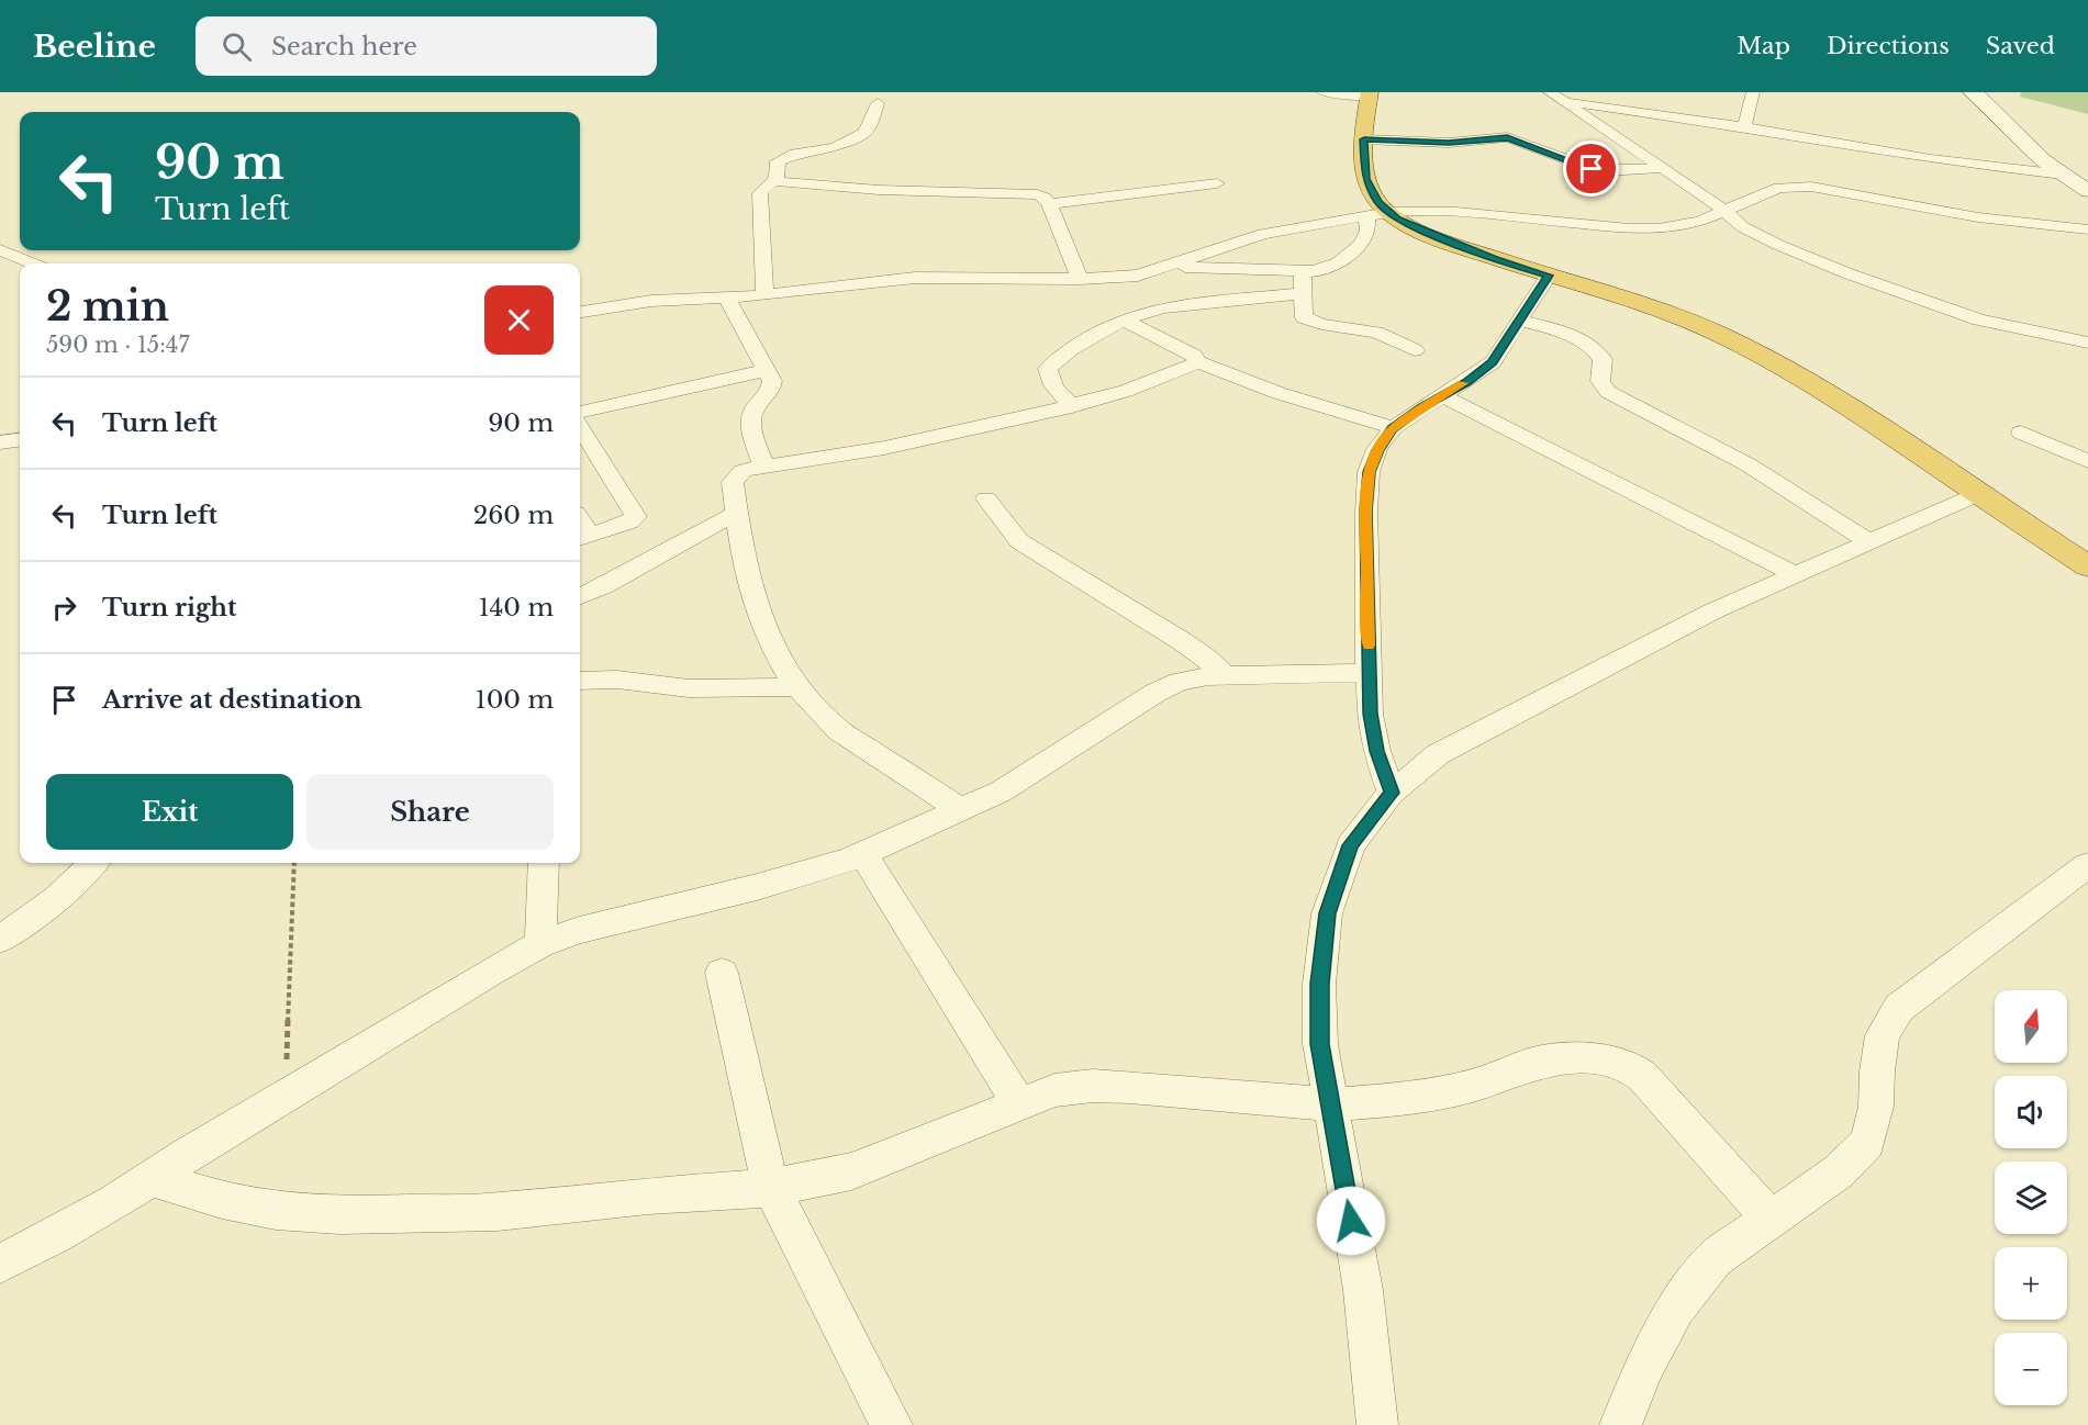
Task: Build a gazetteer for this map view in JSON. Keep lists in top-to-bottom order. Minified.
{"north":"top","page":{"header":"Beeline","search":"Search here","nav":["Map","Directions","Saved"],"turn":["90 m","Turn left"],"heading":["2 min","590 m · 15:47"],"list":[{"name":"Turn left","value":"90 m"},{"name":"Turn left","value":"260 m"},{"name":"Turn right","value":"140 m"},{"name":"Arrive at destination","value":"100 m"}],"buttons":["Exit","Share"],"map_buttons":["+","−"]}}
